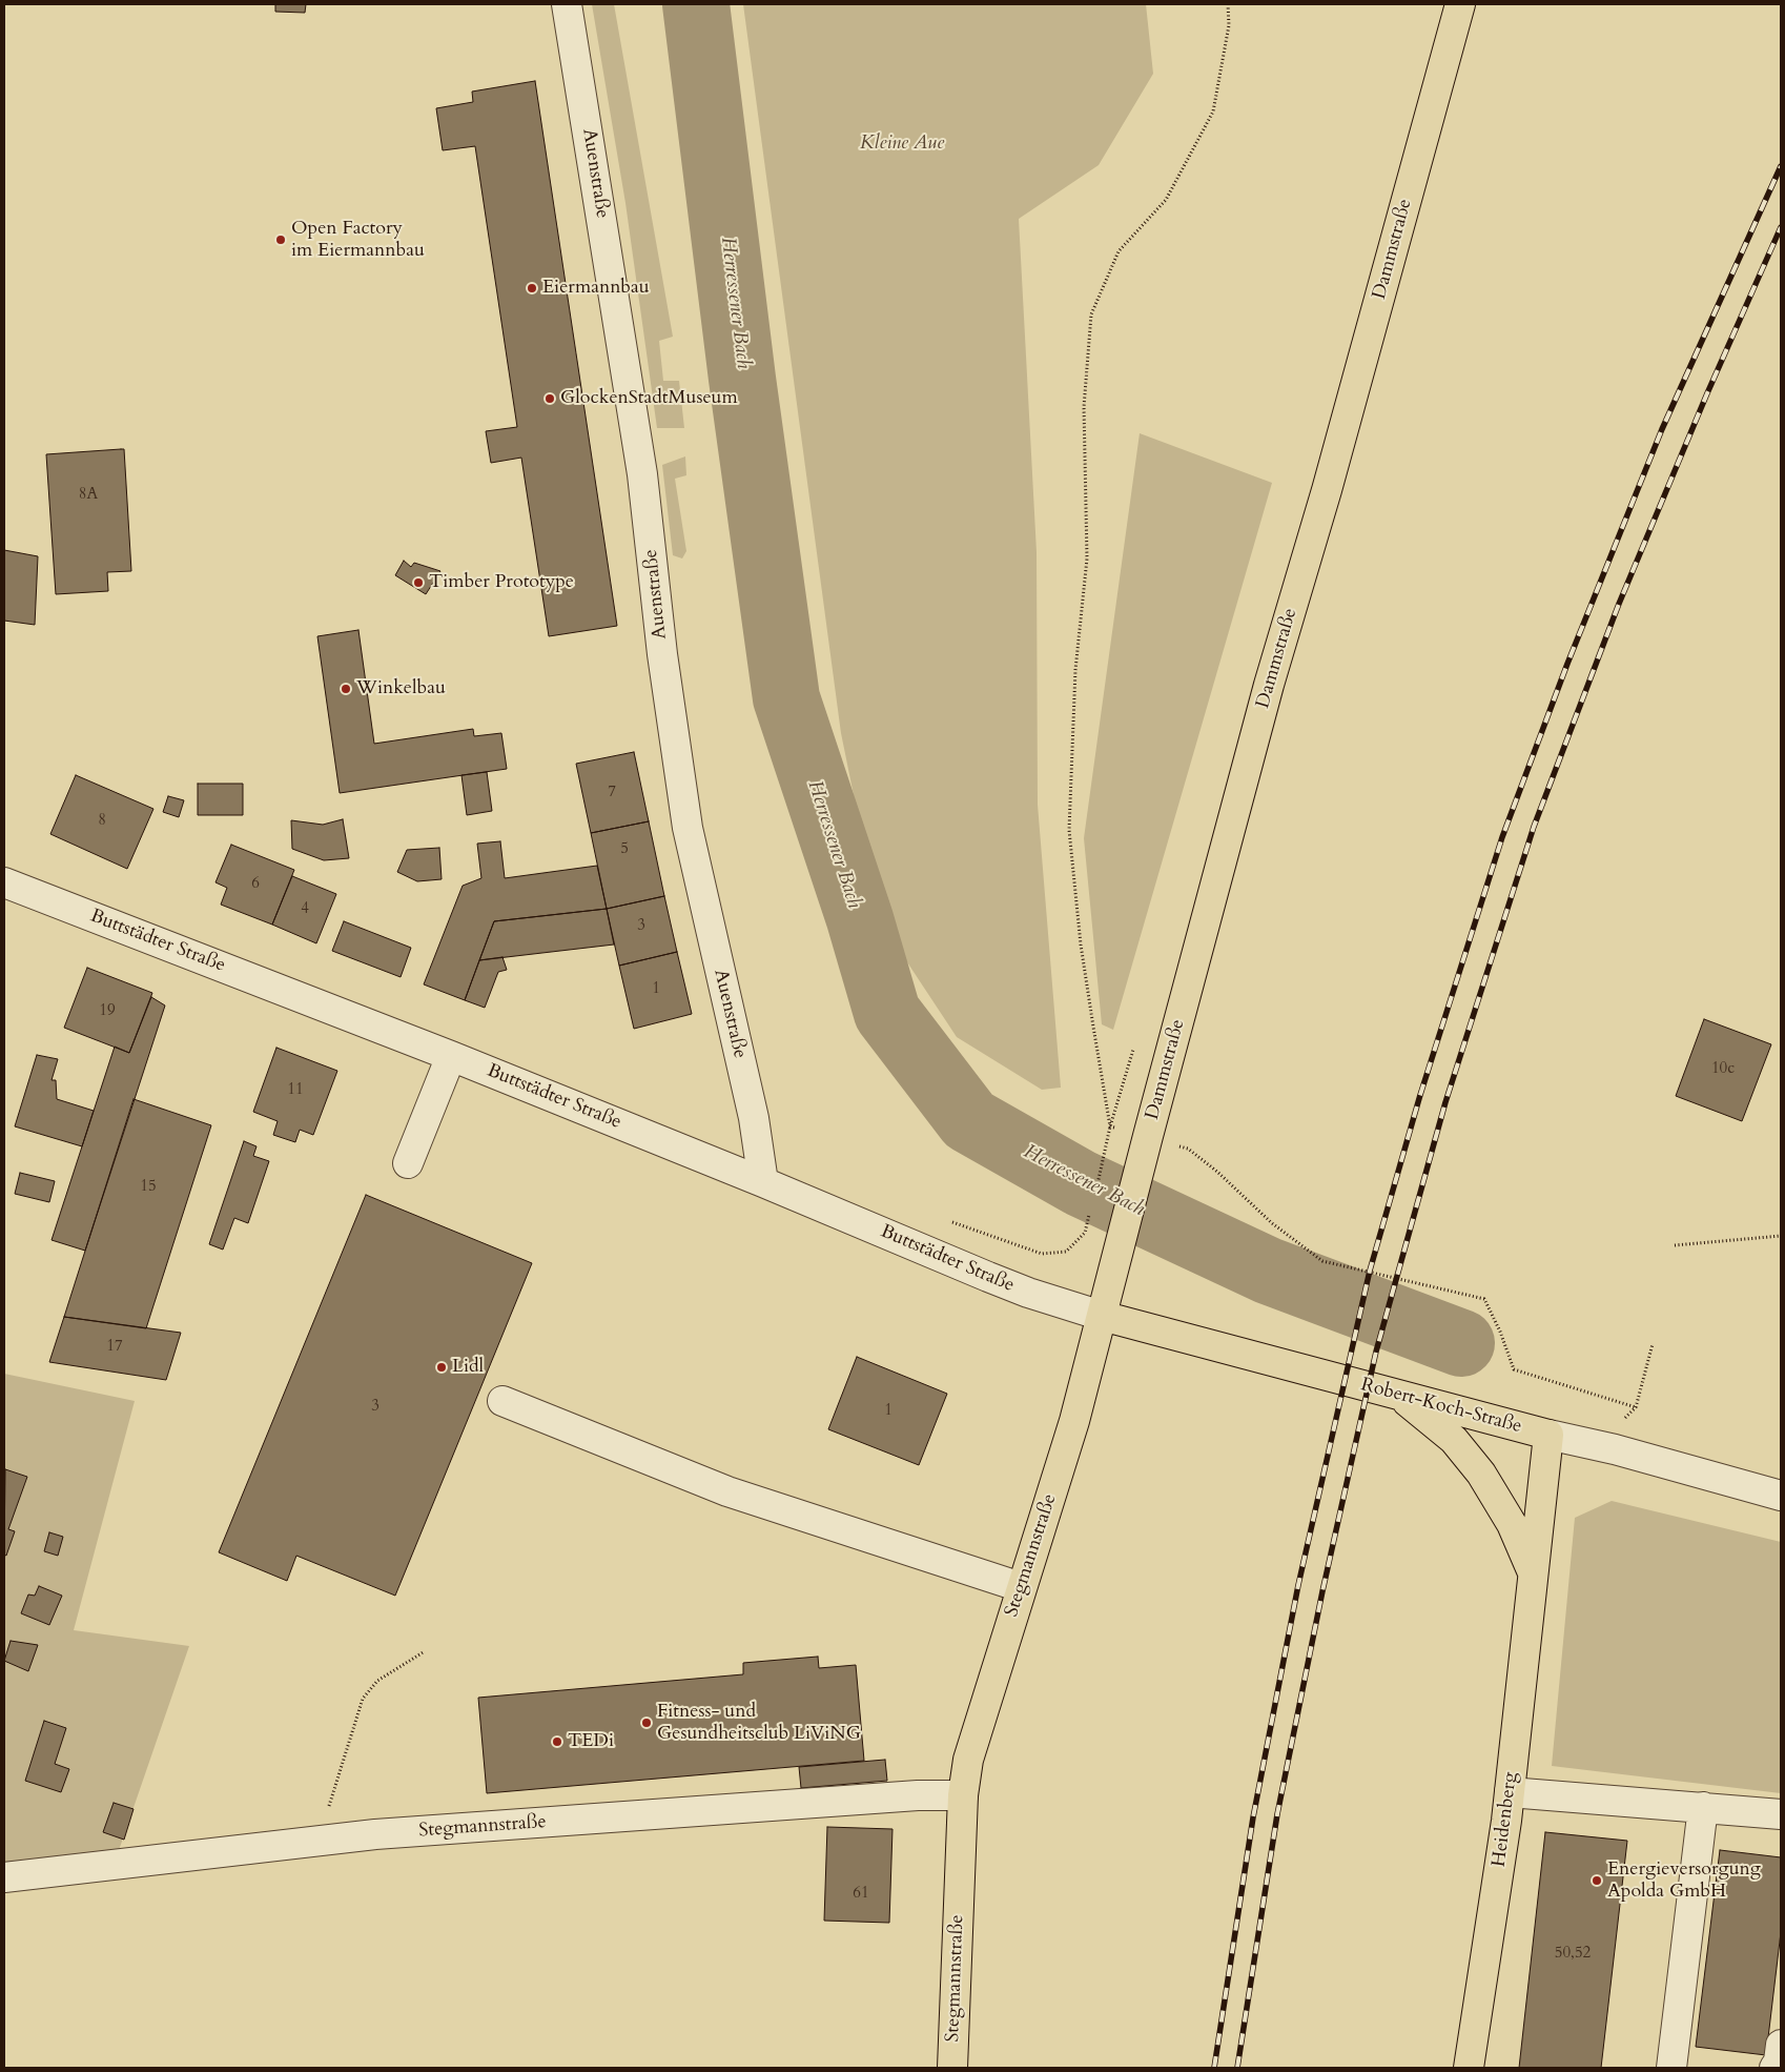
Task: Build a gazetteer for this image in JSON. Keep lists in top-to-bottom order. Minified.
{"streets":{"main road":["Dammstraße","Robert-Koch-Straße","Stegmannstraße","Heidenberg"],"street":["Auenstraße","Buttstädter Straße"]},"crossings":[["Auenstraße","Buttstädter Straße"],["Dammstraße","Buttstädter Straße"],["Dammstraße","Robert-Koch-Straße"],["Dammstraße","Stegmannstraße"],["Buttstädter Straße","Robert-Koch-Straße"],["Buttstädter Straße","Stegmannstraße"],["Robert-Koch-Straße","Stegmannstraße"],["Robert-Koch-Straße","Heidenberg"]],"water":["Herressener Bach"],"parks":["Kleine Aue"],"places":["Open Factory im Eiermannbau","Eiermannbau","GlockenStadtMuseum","Timber Prototype","Winkelbau","Lidl","Fitness- und Gesundheitsclub LiViNG","TEDi","Energieversorgung Apolda GmbH"],"house_numbers":["8A","7","8","5","6","4","3","1","19","10c","11","15","17","3","1","61","50,52"]}
